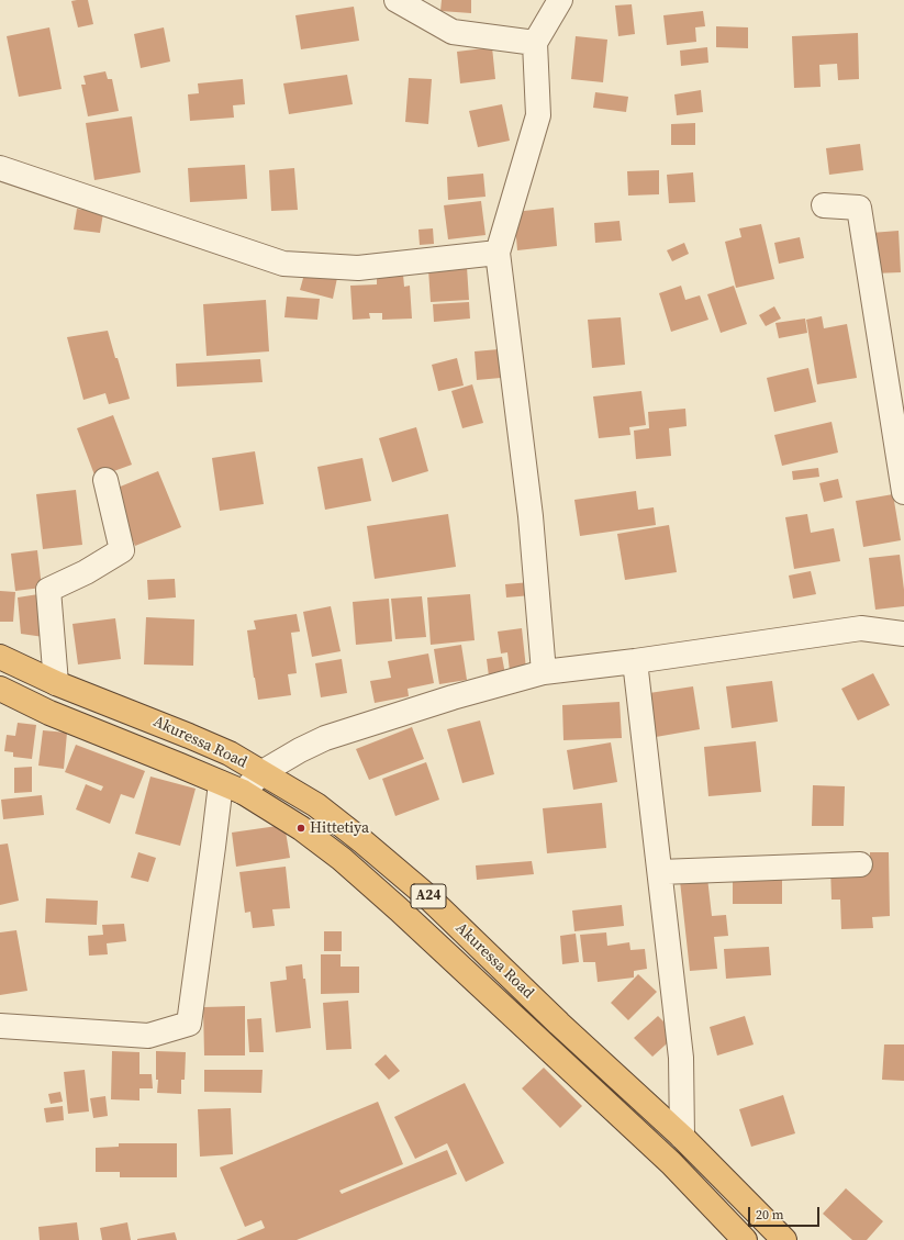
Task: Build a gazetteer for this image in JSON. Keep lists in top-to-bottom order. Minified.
{"streets":{"highway":["Akuressa Road","A24"]},"places":["Hittetiya"],"scale_bar":"20 m"}
